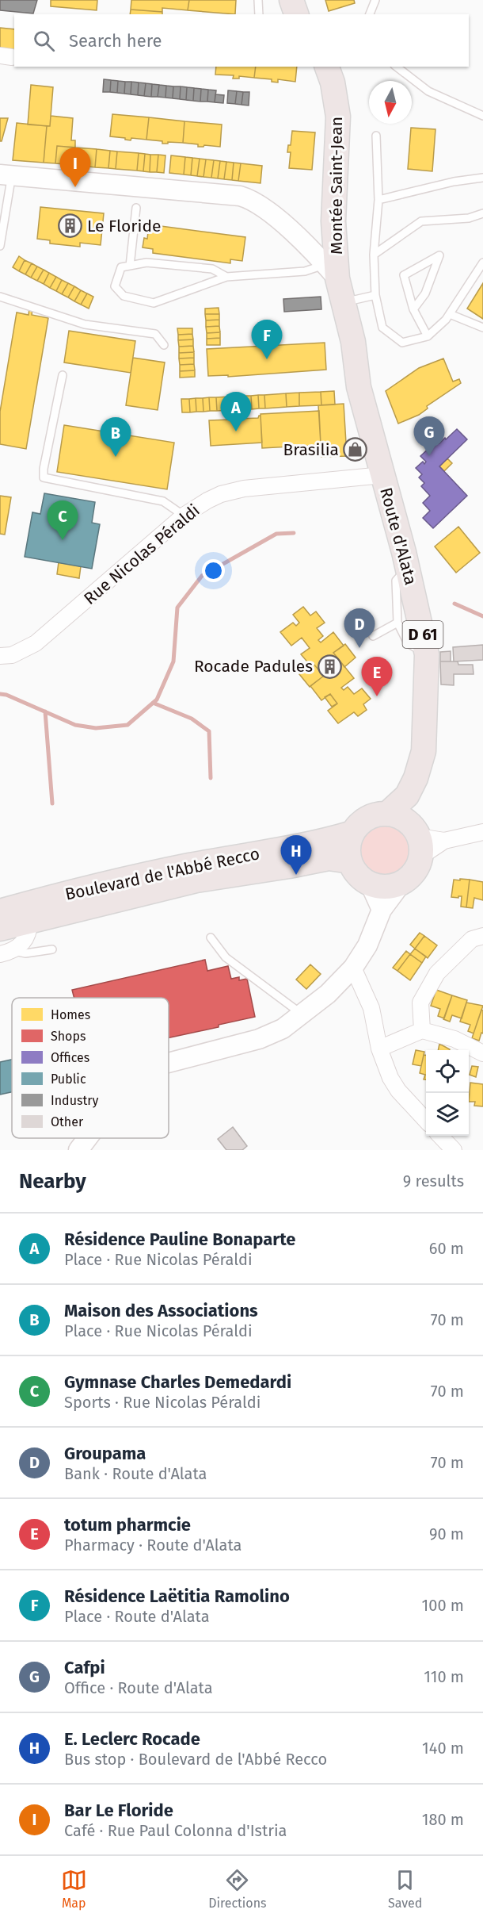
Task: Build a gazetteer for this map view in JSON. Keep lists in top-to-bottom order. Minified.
{"streets":{"main road":["Montée Saint-Jean","Route d'Alata","D 61","Boulevard de l'Abbé Recco"],"street":["Rue Nicolas Péraldi"]},"crossings":[["Montée Saint-Jean","Route d'Alata"],["Montée Saint-Jean","D 61"],["Route d'Alata","Rue Nicolas Péraldi"],["Route d'Alata","D 61"],["Route d'Alata","Boulevard de l'Abbé Recco"]],"places":{"building":["Le Floride","Rocade Padules"],"shop":["Brasilia"]},"legend":["Homes","Shops","Offices","Public","Industry","Other"],"north":"bottom","page":{"search":"Search here","pins":["I","F","A","G","B","C","D","E","H"],"heading":["Nearby","9 results"],"list":[{"mark":"A","name":"Résidence Pauline Bonaparte","note":"Place · Rue Nicolas Péraldi","value":"60 m"},{"mark":"B","name":"Maison des Associations","note":"Place · Rue Nicolas Péraldi","value":"70 m"},{"mark":"C","name":"Gymnase Charles Demedardi","note":"Sports · Rue Nicolas Péraldi","value":"70 m"},{"mark":"D","name":"Groupama","note":"Bank · Route d'Alata","value":"70 m"},{"mark":"E","name":"totum pharmcie","note":"Pharmacy · Route d'Alata","value":"90 m"},{"mark":"F","name":"Résidence Laëtitia Ramolino","note":"Place · Route d'Alata","value":"100 m"},{"mark":"G","name":"Cafpi","note":"Office · Route d'Alata","value":"110 m"},{"mark":"H","name":"E. Leclerc Rocade","note":"Bus stop · Boulevard de l'Abbé Recco","value":"140 m"},{"mark":"I","name":"Bar Le Floride","note":"Café · Rue Paul Colonna d'Istria","value":"180 m"}],"nav":["Map","Directions","Saved"]}}
